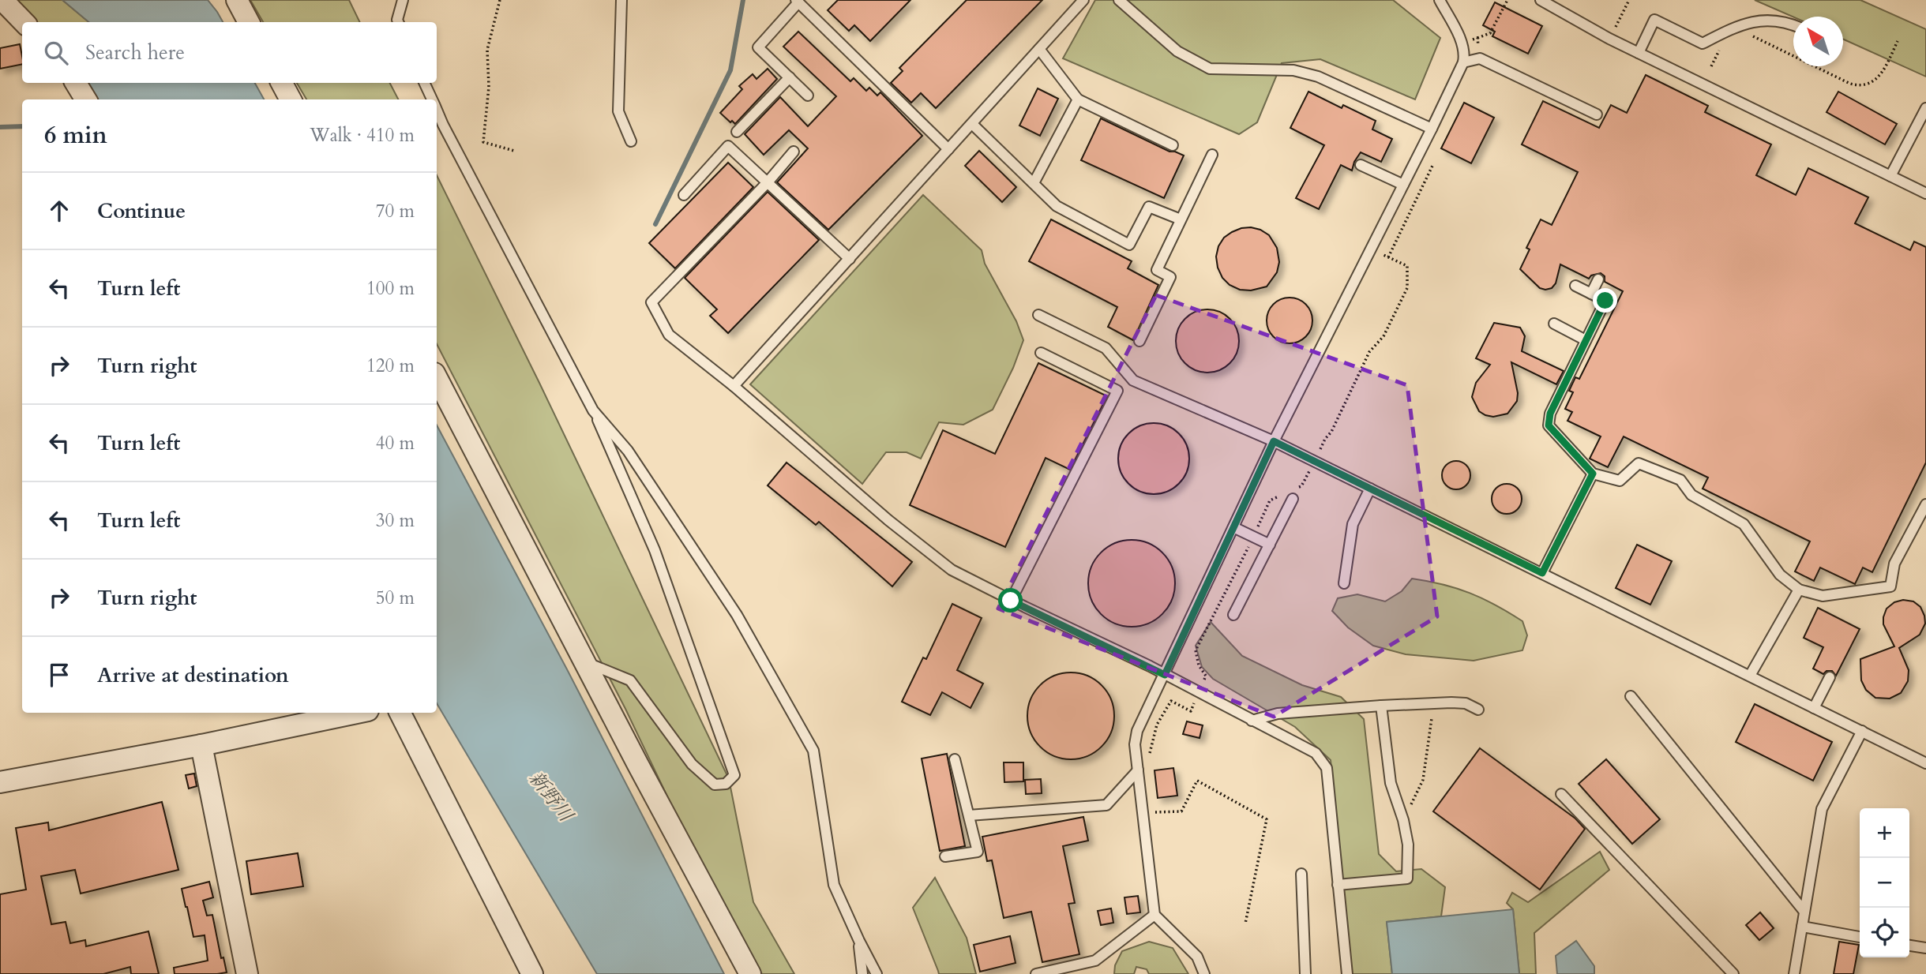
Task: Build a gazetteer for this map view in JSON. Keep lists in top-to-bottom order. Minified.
{"water":["新野川"],"north":"top left","page":{"search":"Search here","heading":["6 min","Walk · 410 m"],"list":[["Continue","70 m"],["Turn left","100 m"],["Turn right","120 m"],["Turn left","40 m"],["Turn left","30 m"],["Turn right","50 m"],"Arrive at destination"],"map_buttons":["+","−"]}}
